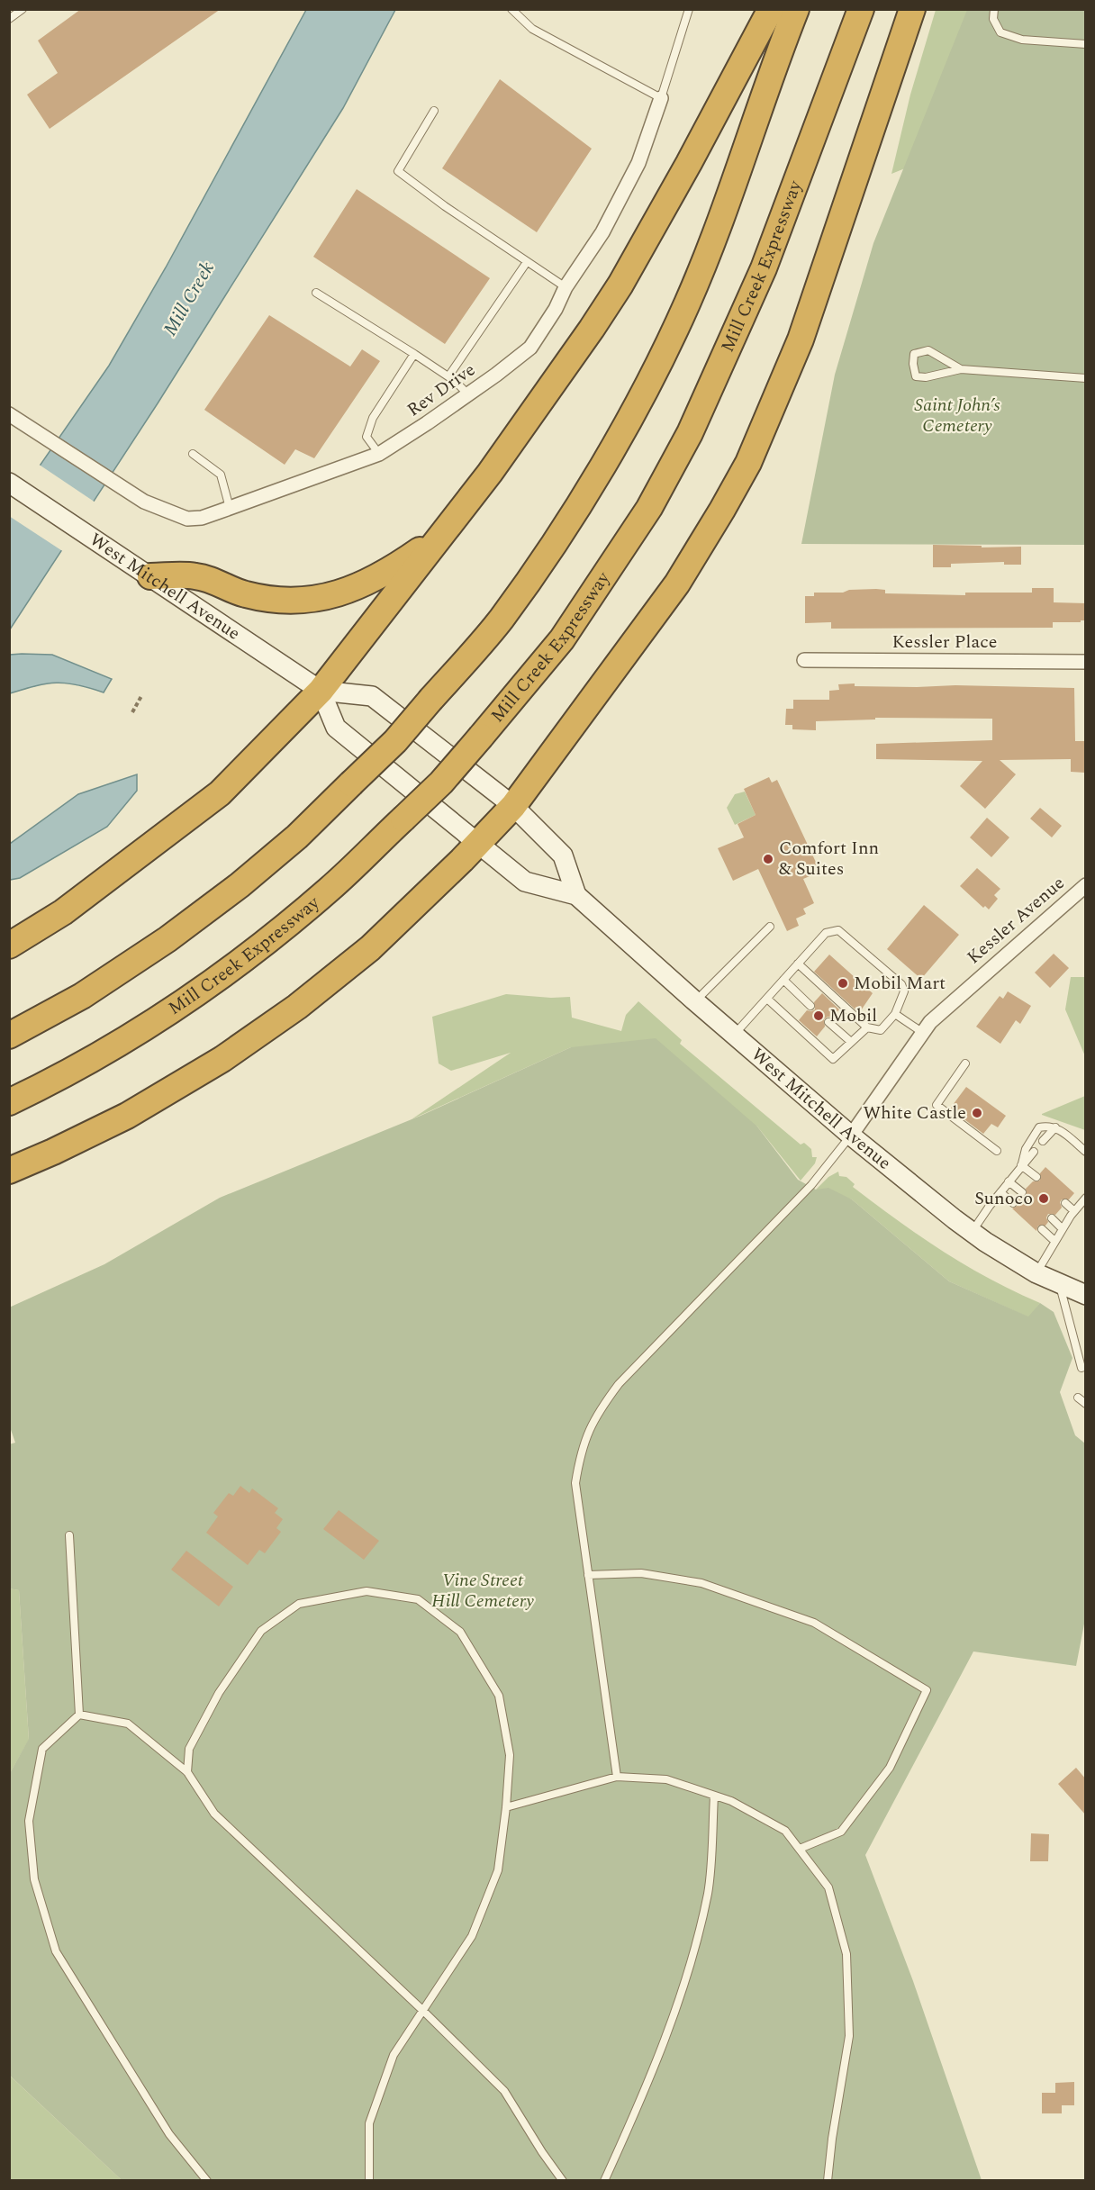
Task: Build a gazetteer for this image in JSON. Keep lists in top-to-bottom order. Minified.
{"streets":{"highway":["Mill Creek Expressway"],"main road":["West Mitchell Avenue"],"street":["Rev Drive","Kessler Place","Kessler Avenue"]},"crossings":[["West Mitchell Avenue","Kessler Avenue"]],"water":["Mill Creek"],"parks":["Saint John’s Cemetery","Vine Street Hill Cemetery"],"places":["Comfort Inn & Suites","Mobil Mart","Mobil","White Castle","Sunoco"]}
